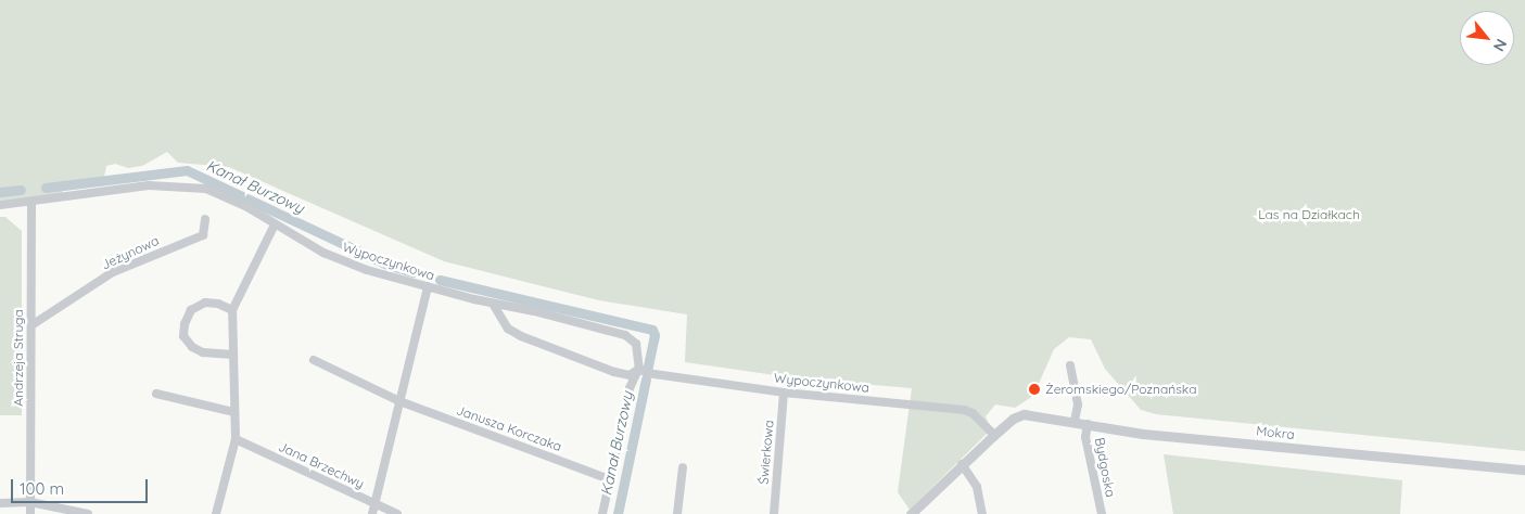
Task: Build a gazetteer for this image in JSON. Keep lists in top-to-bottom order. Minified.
{"streets":{"street":["Jeżynowa","Wypoczynkowa","Andrzeja Struga","Janusza Korczaka","Mokra","Świerkowa","Jana Brzechwy","Bydgoska"]},"crossings":[["Jeżynowa","Andrzeja Struga"],["Wypoczynkowa","Andrzeja Struga"],["Wypoczynkowa","Mokra"],["Wypoczynkowa","Świerkowa"],["Mokra","Bydgoska"]],"water":["Kanał Burzowy"],"parks":["Las na Działkach"],"places":["Żeromskiego/Poznańska"],"scale_bar":"100 m","north":"bottom right"}
